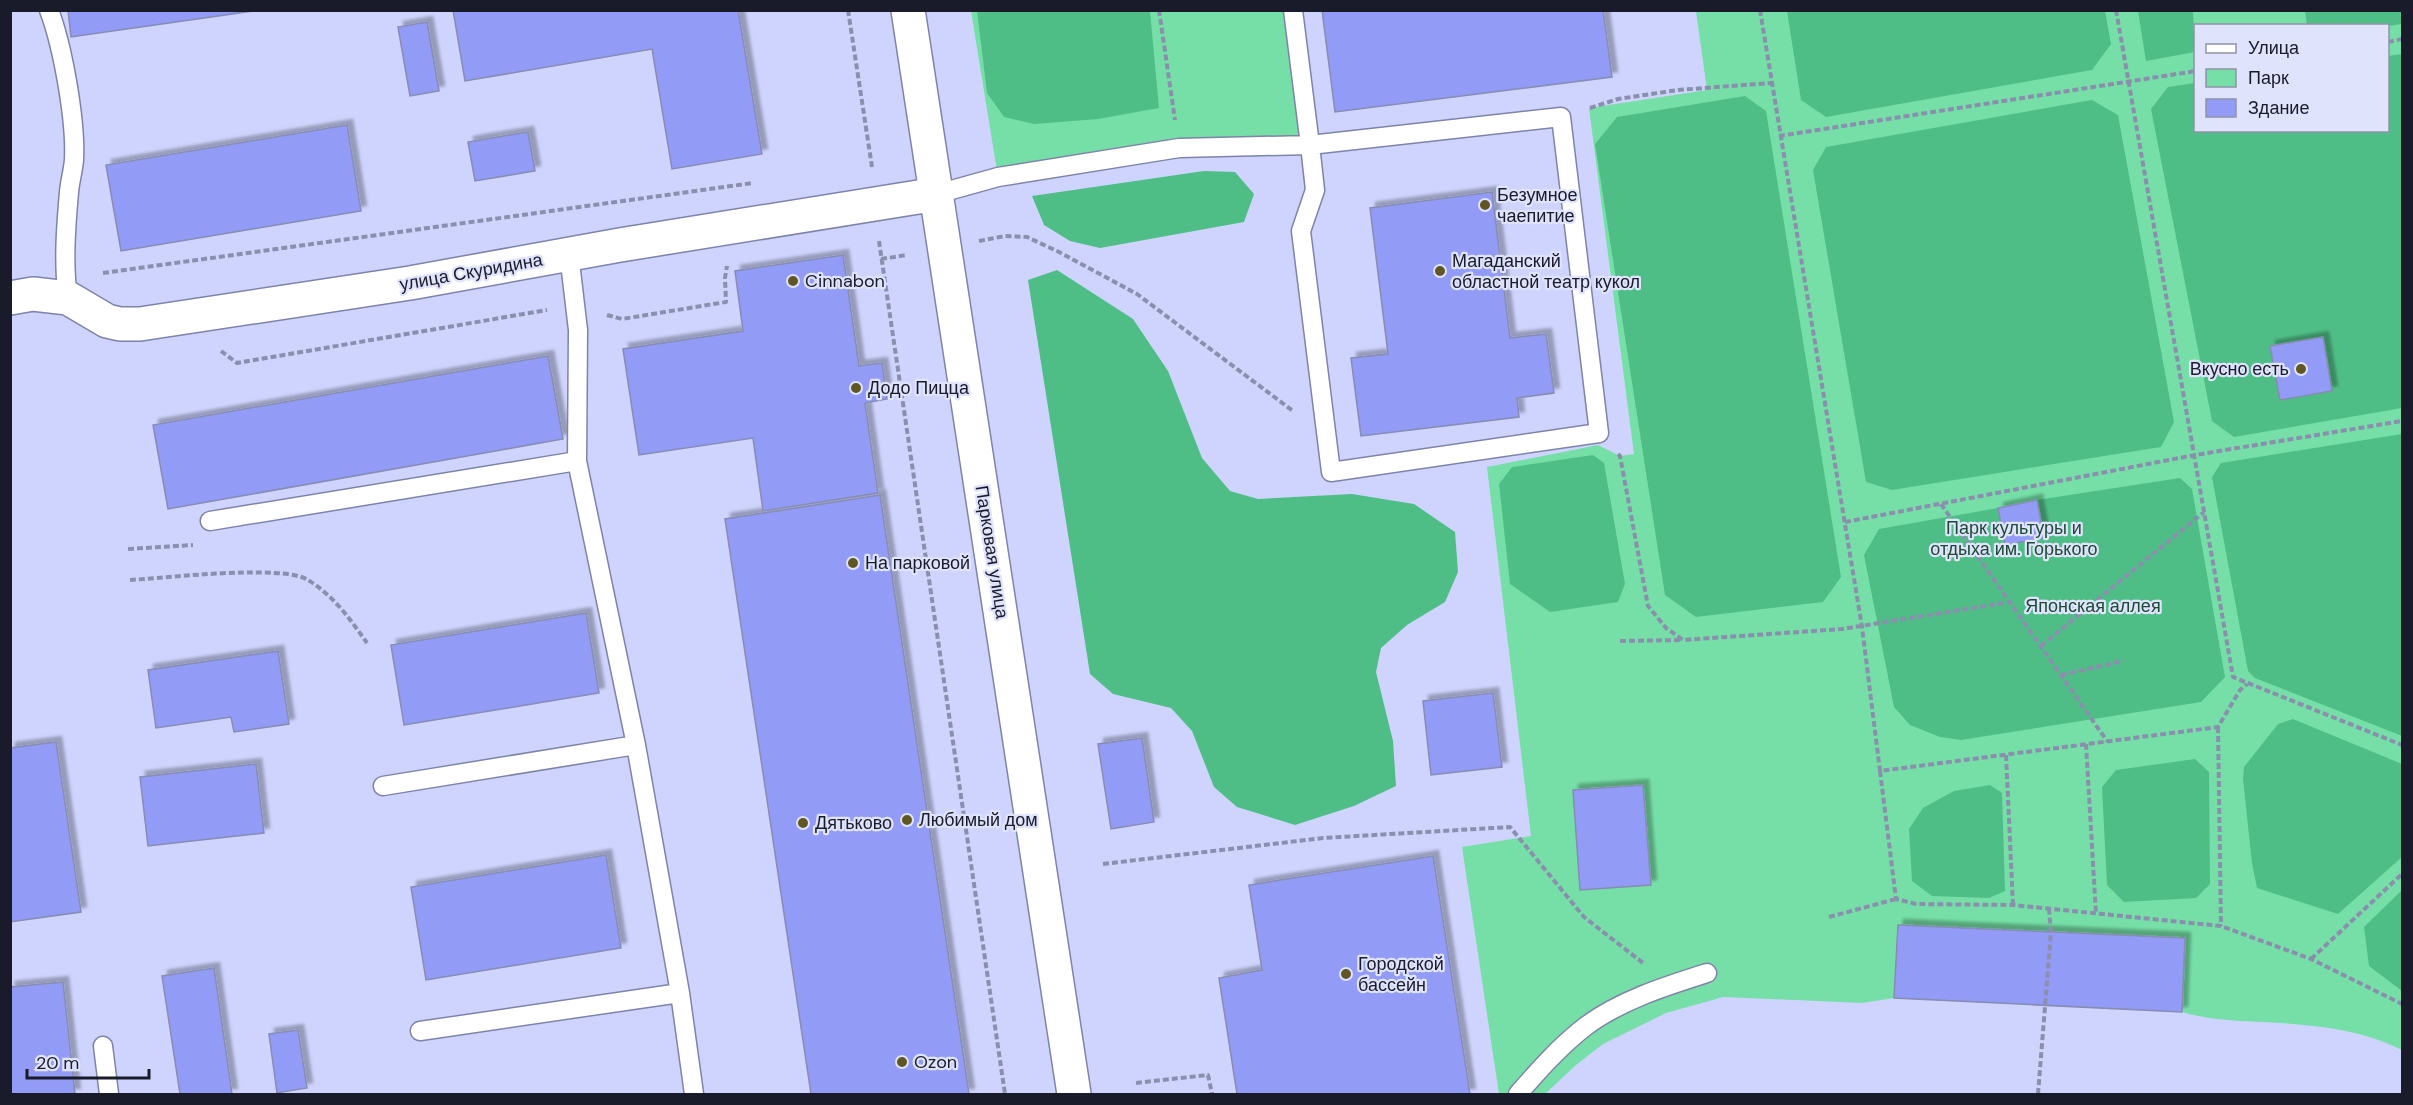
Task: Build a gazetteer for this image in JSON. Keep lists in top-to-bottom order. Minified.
{"streets":{"street":["улица Скуридина","Парковая улица"]},"crossings":[["улица Скуридина","Парковая улица"]],"parks":["Парк культуры и отдыха им. Горького","Японская аллея"],"places":["Безумное чаепитие","Магаданский областной театр кукол","Cinnabon","Вкусно есть","Додо Пицца","На парковой","Любимый дом","Дятьково","Городской бассейн","Ozon"],"legend":["Улица","Парк","Здание"],"scale_bar":"20 m"}
